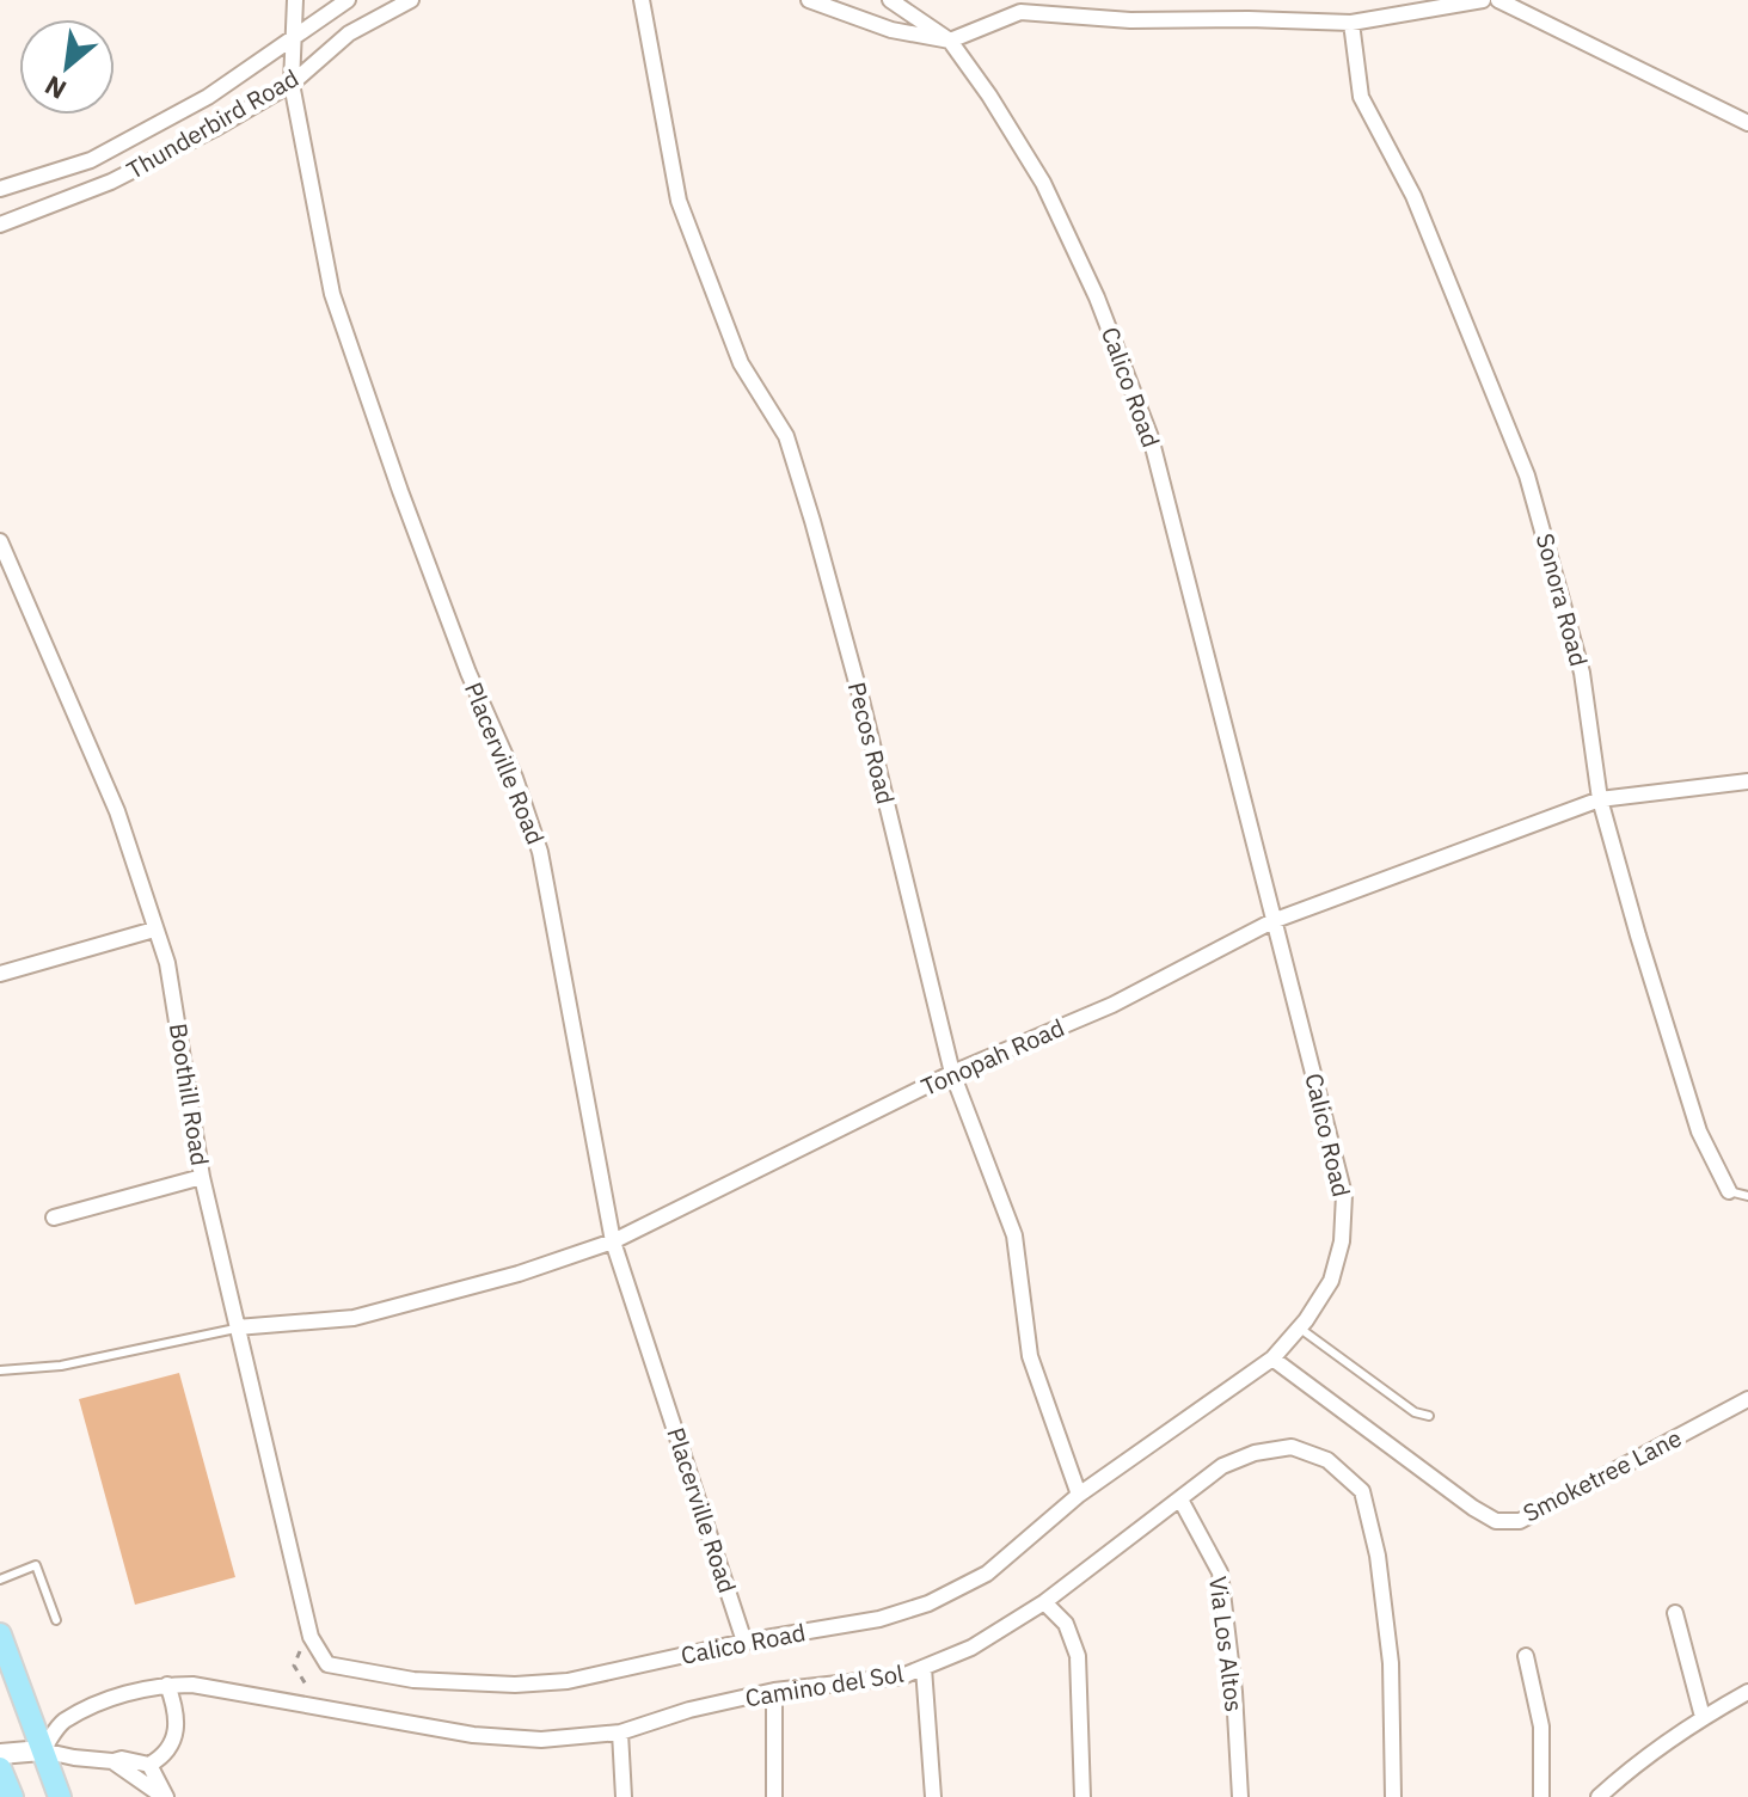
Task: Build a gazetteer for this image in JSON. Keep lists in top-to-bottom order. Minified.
{"streets":{"street":["Thunderbird Road","Calico Road","Sonora Road","Pecos Road","Placerville Road","Tonopah Road","Boothill Road","Smoketree Lane","Via Los Altos","Camino del Sol"]},"crossings":[["Thunderbird Road","Placerville Road"],["Calico Road","Pecos Road"],["Calico Road","Placerville Road"],["Calico Road","Tonopah Road"],["Calico Road","Boothill Road"],["Calico Road","Smoketree Lane"],["Sonora Road","Tonopah Road"],["Pecos Road","Tonopah Road"],["Placerville Road","Tonopah Road"],["Tonopah Road","Boothill Road"],["Via Los Altos","Camino del Sol"]],"north":"bottom left"}
